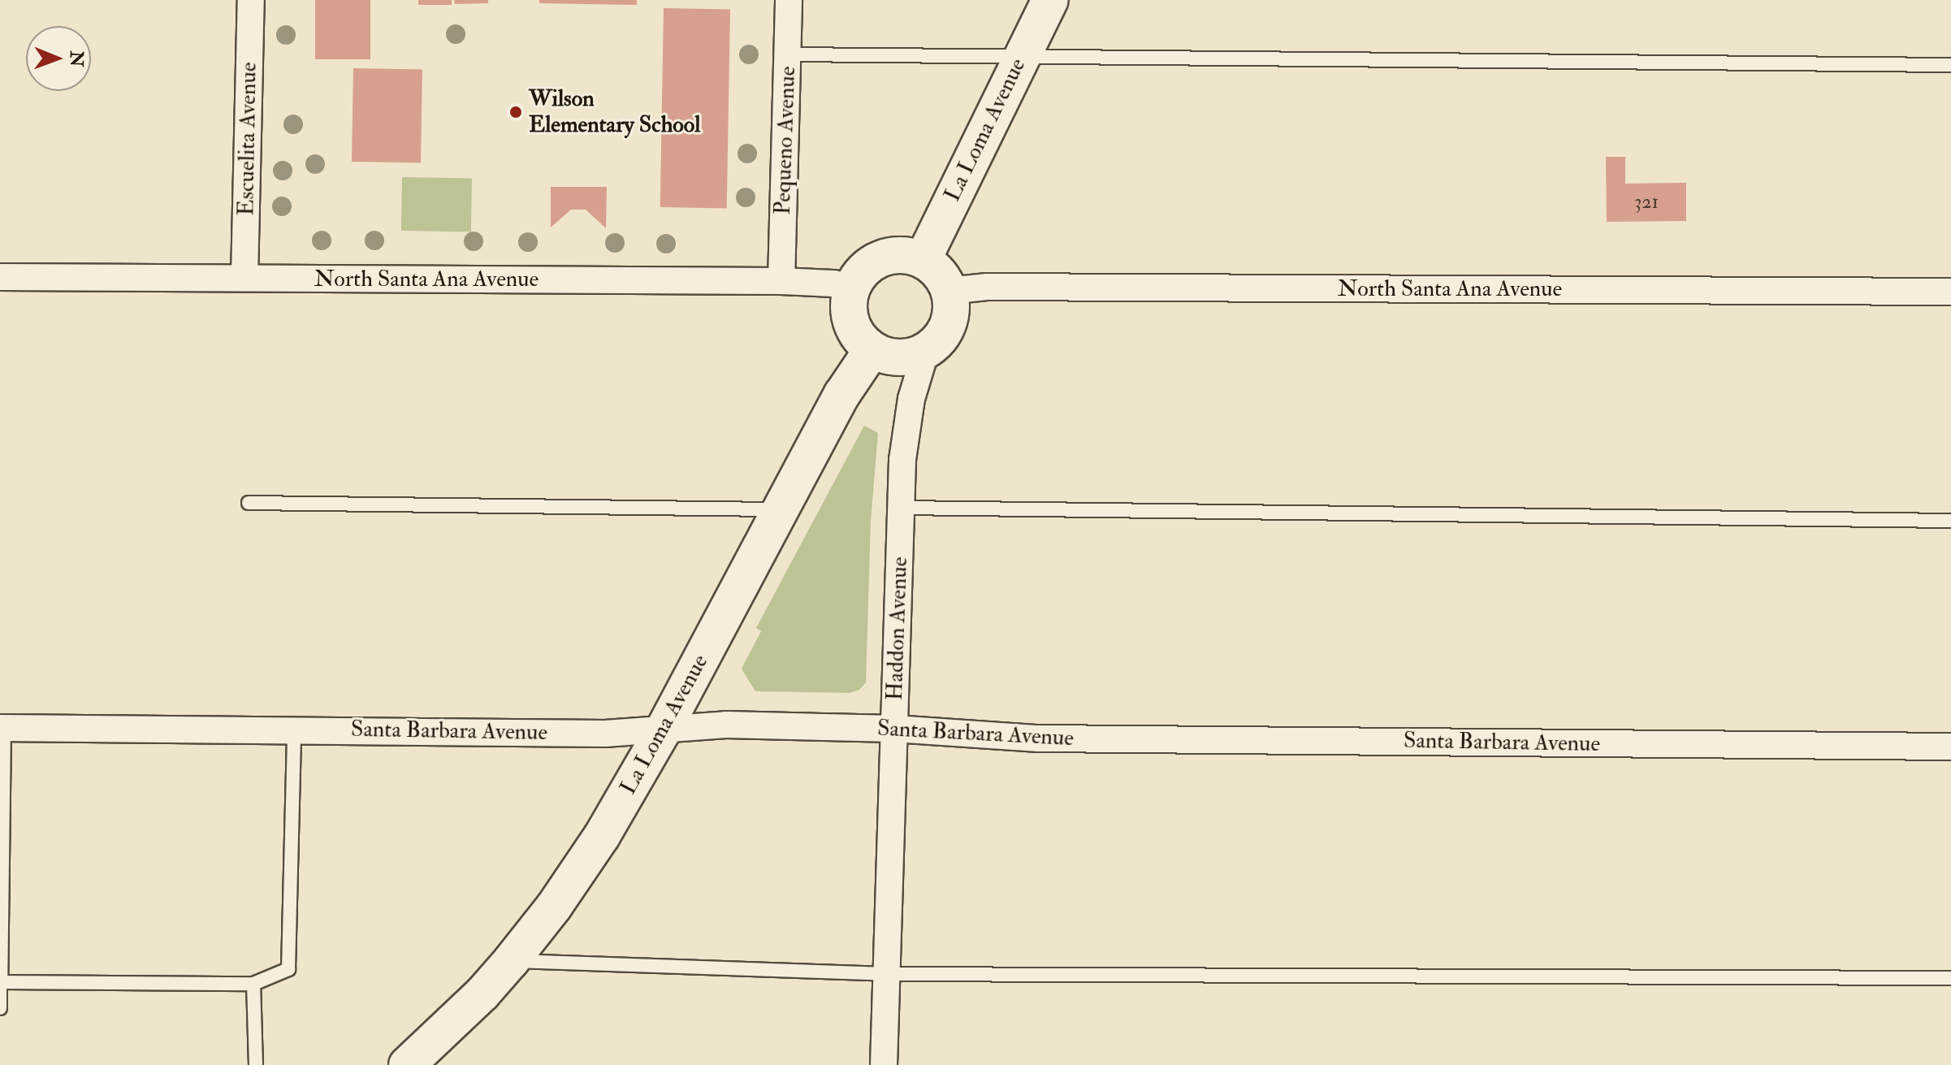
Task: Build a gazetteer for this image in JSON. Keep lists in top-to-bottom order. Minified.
{"streets":{"main road":["La Loma Avenue"],"street":["Escuelita Avenue","Pequeno Avenue","North Santa Ana Avenue","Haddon Avenue","Santa Barbara Avenue"]},"crossings":[["La Loma Avenue","North Santa Ana Avenue"],["La Loma Avenue","Haddon Avenue"],["La Loma Avenue","Santa Barbara Avenue"],["Escuelita Avenue","North Santa Ana Avenue"],["Pequeno Avenue","North Santa Ana Avenue"],["North Santa Ana Avenue","Haddon Avenue"],["Haddon Avenue","Santa Barbara Avenue"]],"places":["Wilson Elementary School"],"house_numbers":["321"],"north":"right"}
